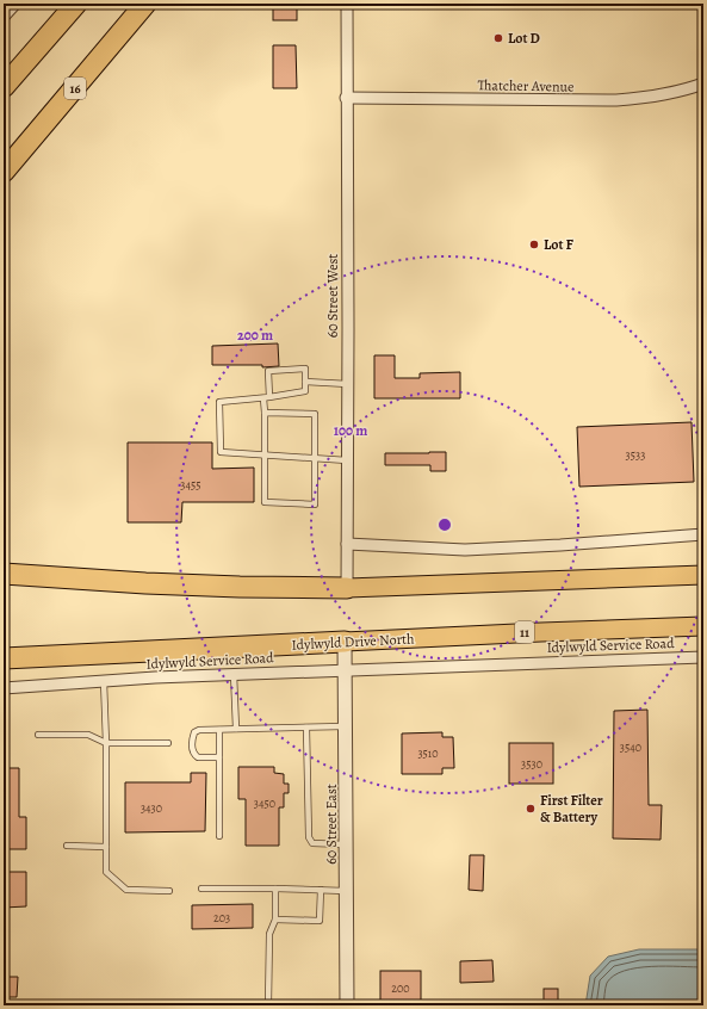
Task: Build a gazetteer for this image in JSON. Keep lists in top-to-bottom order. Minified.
{"streets":{"highway":["16","11","Idylwyld Drive North"],"street":["Thatcher Avenue","60 Street West","Idylwyld Service Road","60 Street East"]},"crossings":[["Thatcher Avenue","60 Street West"],["Idylwyld Drive North","60 Street East"],["Idylwyld Service Road","60 Street East"]],"places":["Lot D","Lot F","First Filter & Battery"],"house_numbers":["3533","3455","3540","3510","3530","3450","3430","203","200"],"rings":["200 m","100 m"]}
